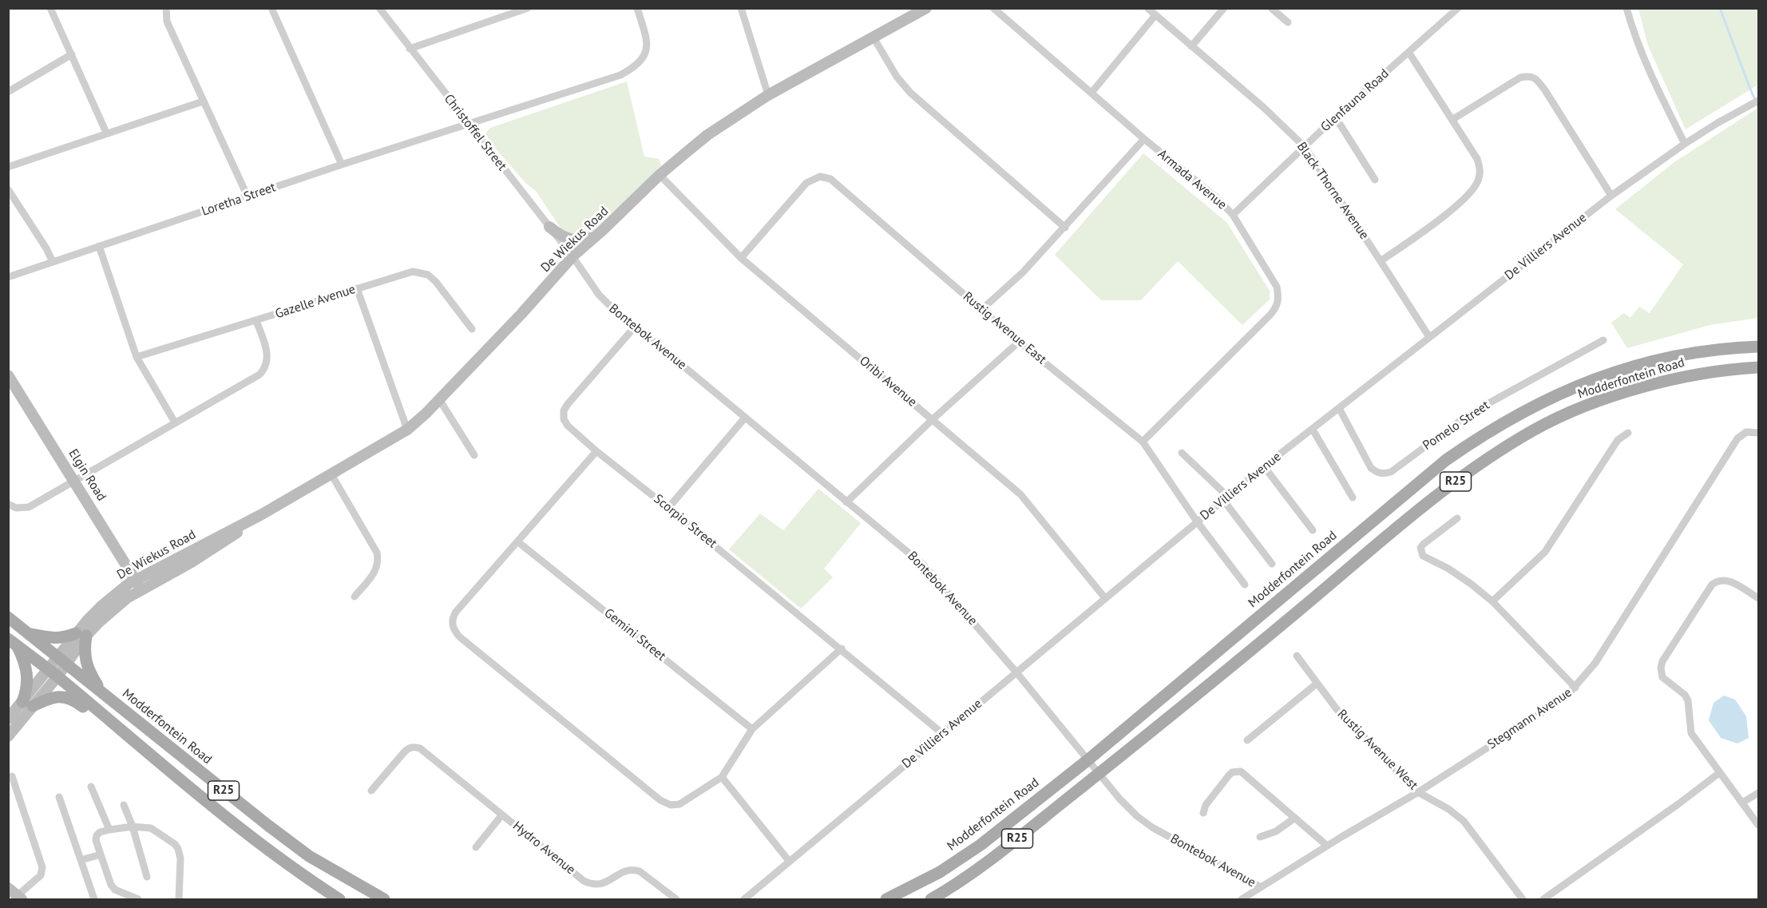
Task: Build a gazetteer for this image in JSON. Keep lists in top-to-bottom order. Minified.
{"streets":{"main road":["Modderfontein Road","R25"],"street":["Glenfauna Road","Christoffel Street","Armada Avenue","Black Thorne Avenue","Loretha Street","De Wiekus Road","De Villiers Avenue","Gazelle Avenue","Rustig Avenue East","Bontebok Avenue","Oribi Avenue","Pomelo Street","Elgin Road","Scorpio Street","Gemini Street","Stegmann Avenue","Rustig Avenue West","Hydro Avenue"]},"crossings":[["Glenfauna Road","Armada Avenue"],["Glenfauna Road","Black Thorne Avenue"],["Christoffel Street","Loretha Street"],["Christoffel Street","De Wiekus Road"],["Christoffel Street","Bontebok Avenue"],["Armada Avenue","Rustig Avenue East"],["Black Thorne Avenue","De Villiers Avenue"],["De Wiekus Road","Bontebok Avenue"],["De Wiekus Road","Modderfontein Road"],["De Wiekus Road","Oribi Avenue"],["De Wiekus Road","Elgin Road"],["De Wiekus Road","R25"],["De Villiers Avenue","Rustig Avenue East"],["De Villiers Avenue","Bontebok Avenue"],["De Villiers Avenue","Oribi Avenue"],["De Villiers Avenue","Pomelo Street"],["De Villiers Avenue","Scorpio Street"],["Rustig Avenue East","Oribi Avenue"],["Bontebok Avenue","Modderfontein Road"],["Bontebok Avenue","Scorpio Street"],["Bontebok Avenue","Stegmann Avenue"],["Stegmann Avenue","Rustig Avenue West"]]}
